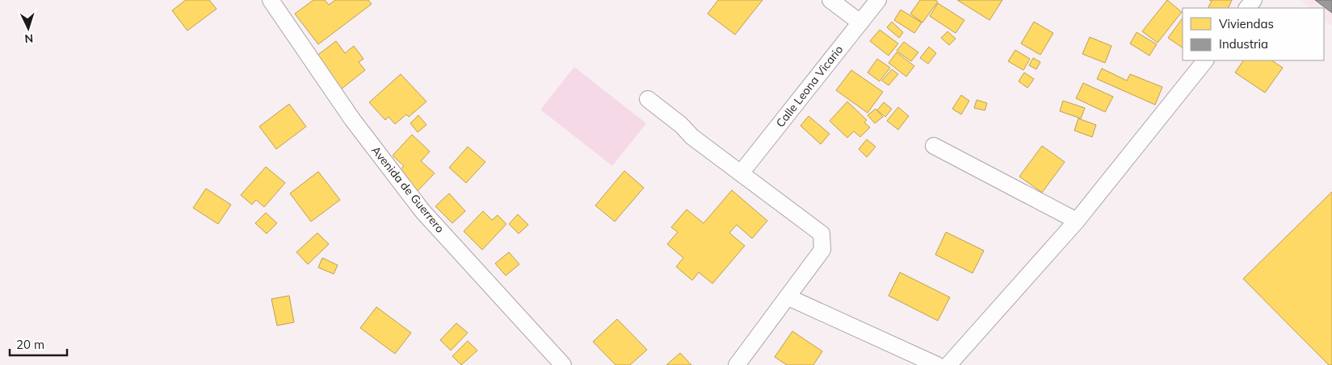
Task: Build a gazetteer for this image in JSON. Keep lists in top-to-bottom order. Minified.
{"streets":{"street":["Calle Leona Vicario","Avenida de Guerrero"]},"legend":["Viviendas","Industria"],"scale_bar":"20 m","north":"bottom"}
